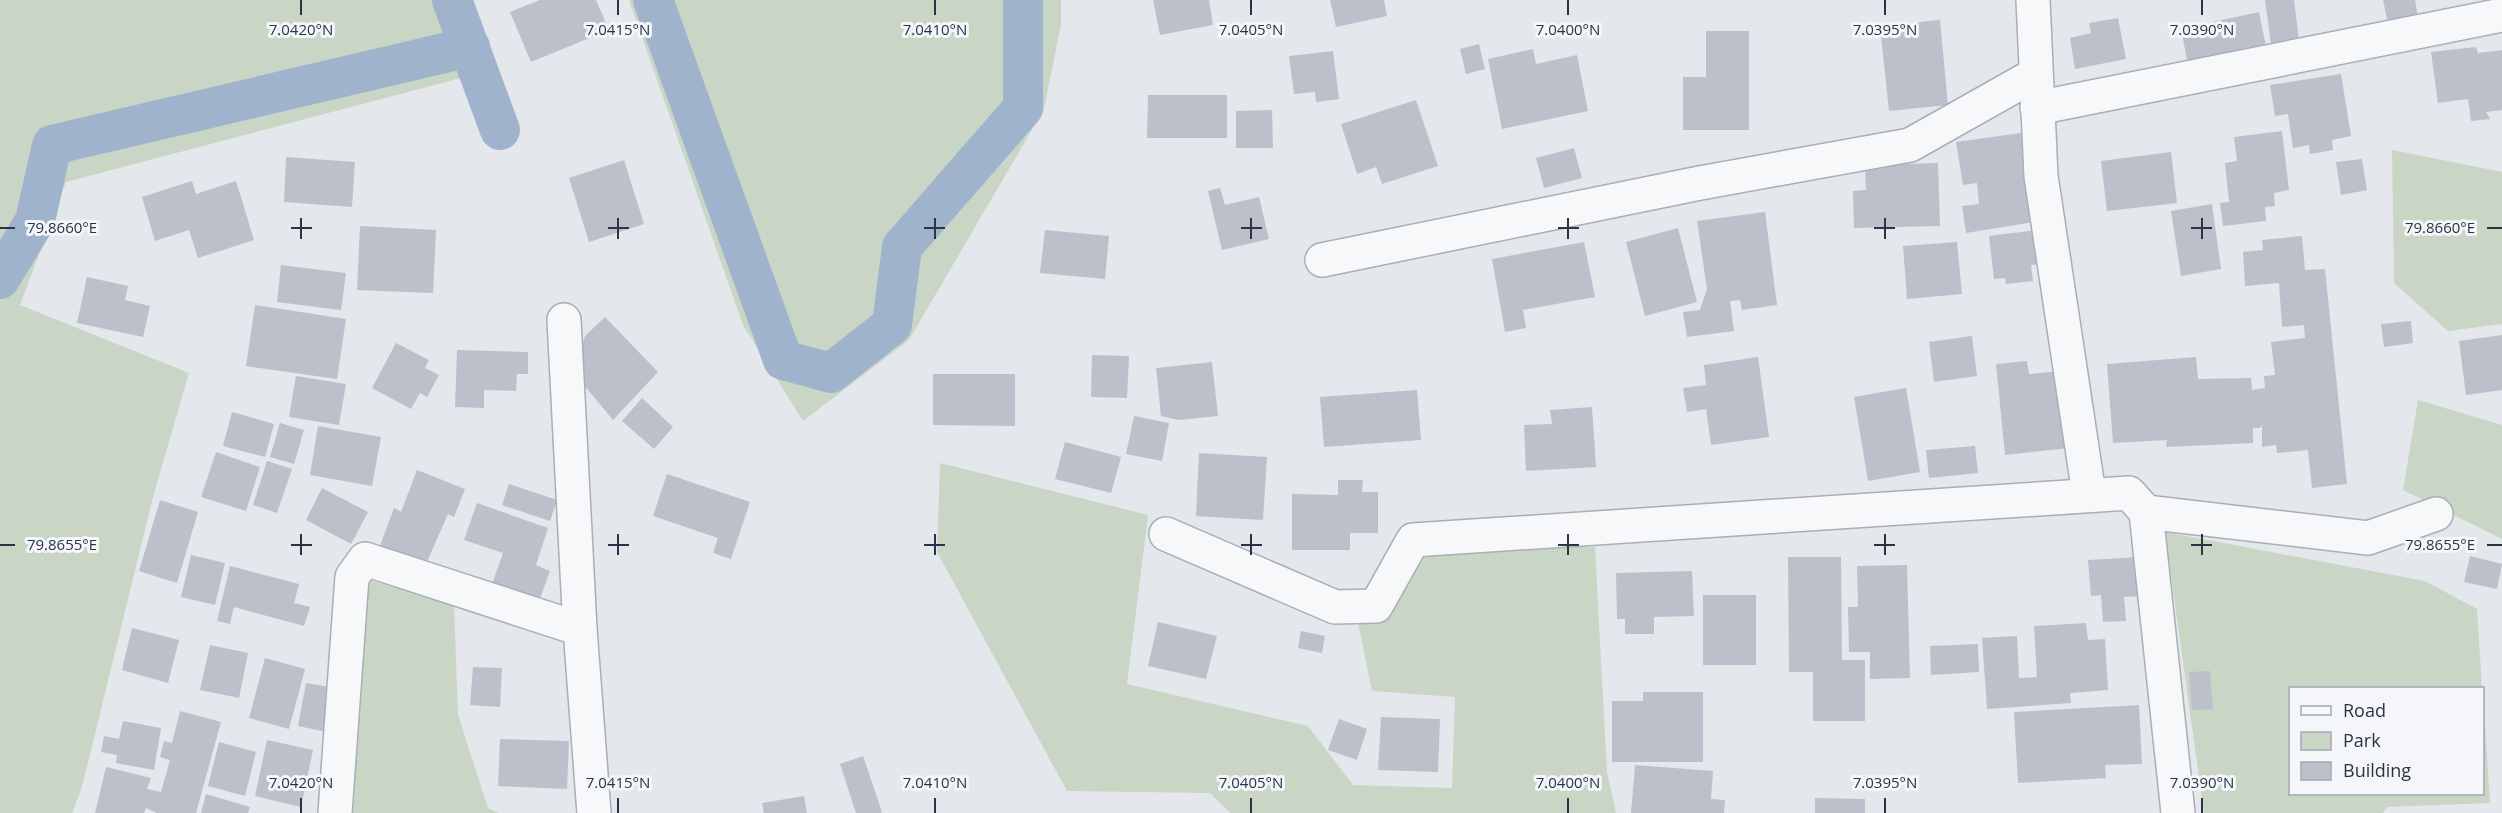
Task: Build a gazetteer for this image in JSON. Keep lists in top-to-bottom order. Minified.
{"legend":["Road","Park","Building"],"coordinates":["7.0420°N","7.0415°N","7.0410°N","7.0405°N","7.0400°N","7.0395°N","7.0390°N","79.8660°E","79.8655°E"]}
